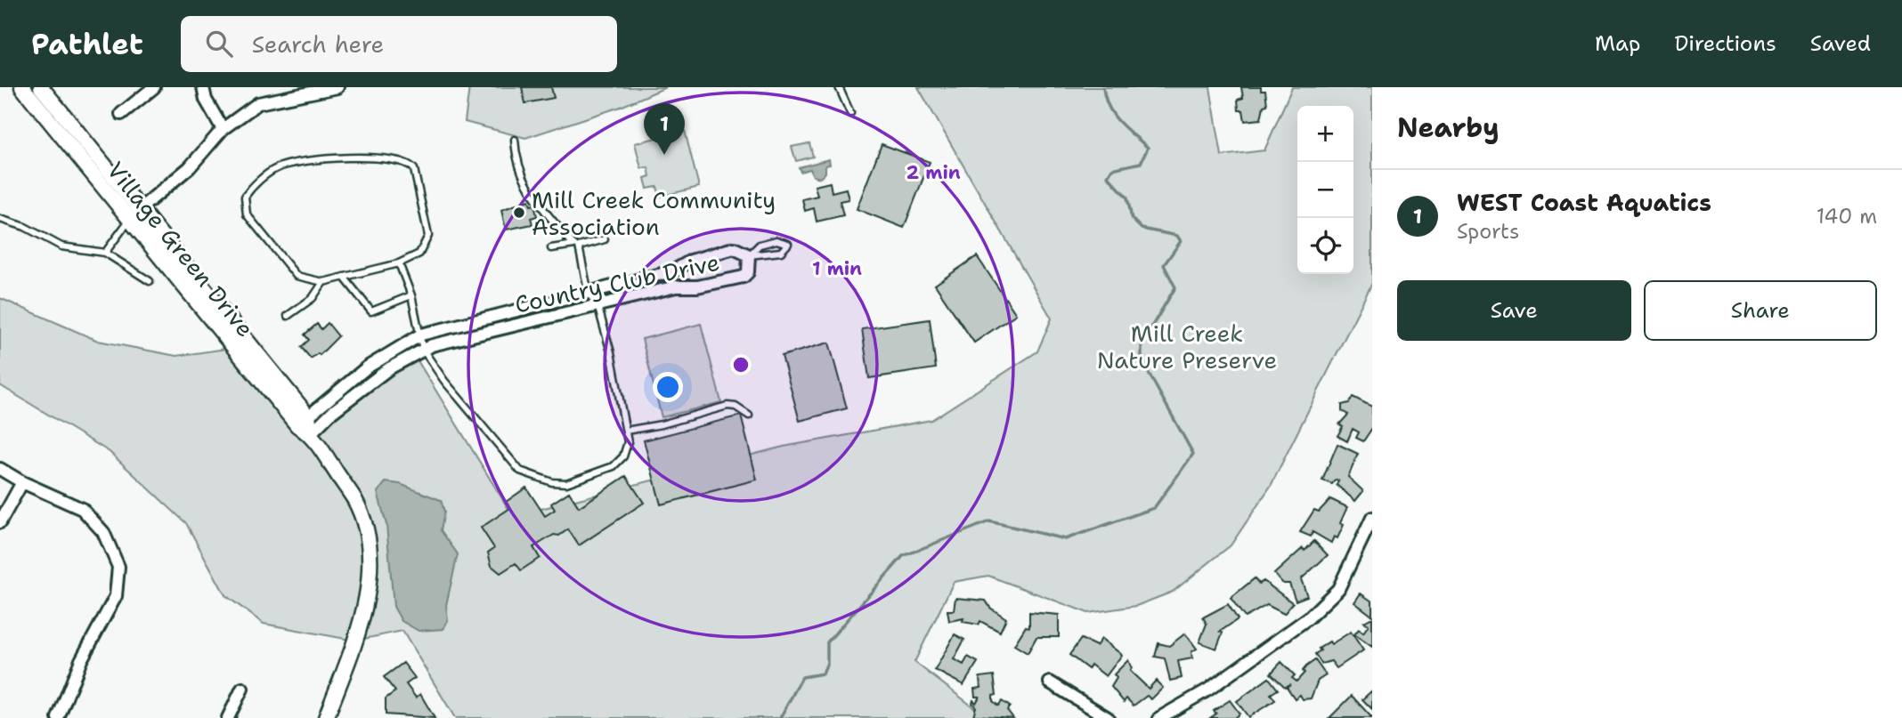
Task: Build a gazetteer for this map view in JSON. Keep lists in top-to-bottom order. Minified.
{"streets":{"street":["Village Green Drive","Country Club Drive"]},"crossings":[["Village Green Drive","Country Club Drive"]],"parks":["Mill Creek Nature Preserve"],"places":["Mill Creek Community Association"],"page":{"header":"Pathlet","search":"Search here","nav":["Map","Directions","Saved"],"heading":"Nearby","pins":"1","map_buttons":["+","−"],"list":[{"mark":"1","name":"WEST Coast Aquatics","note":"Sports","value":"140 m"}],"buttons":["Save","Share"]},"rings":["2 min","1 min"]}
